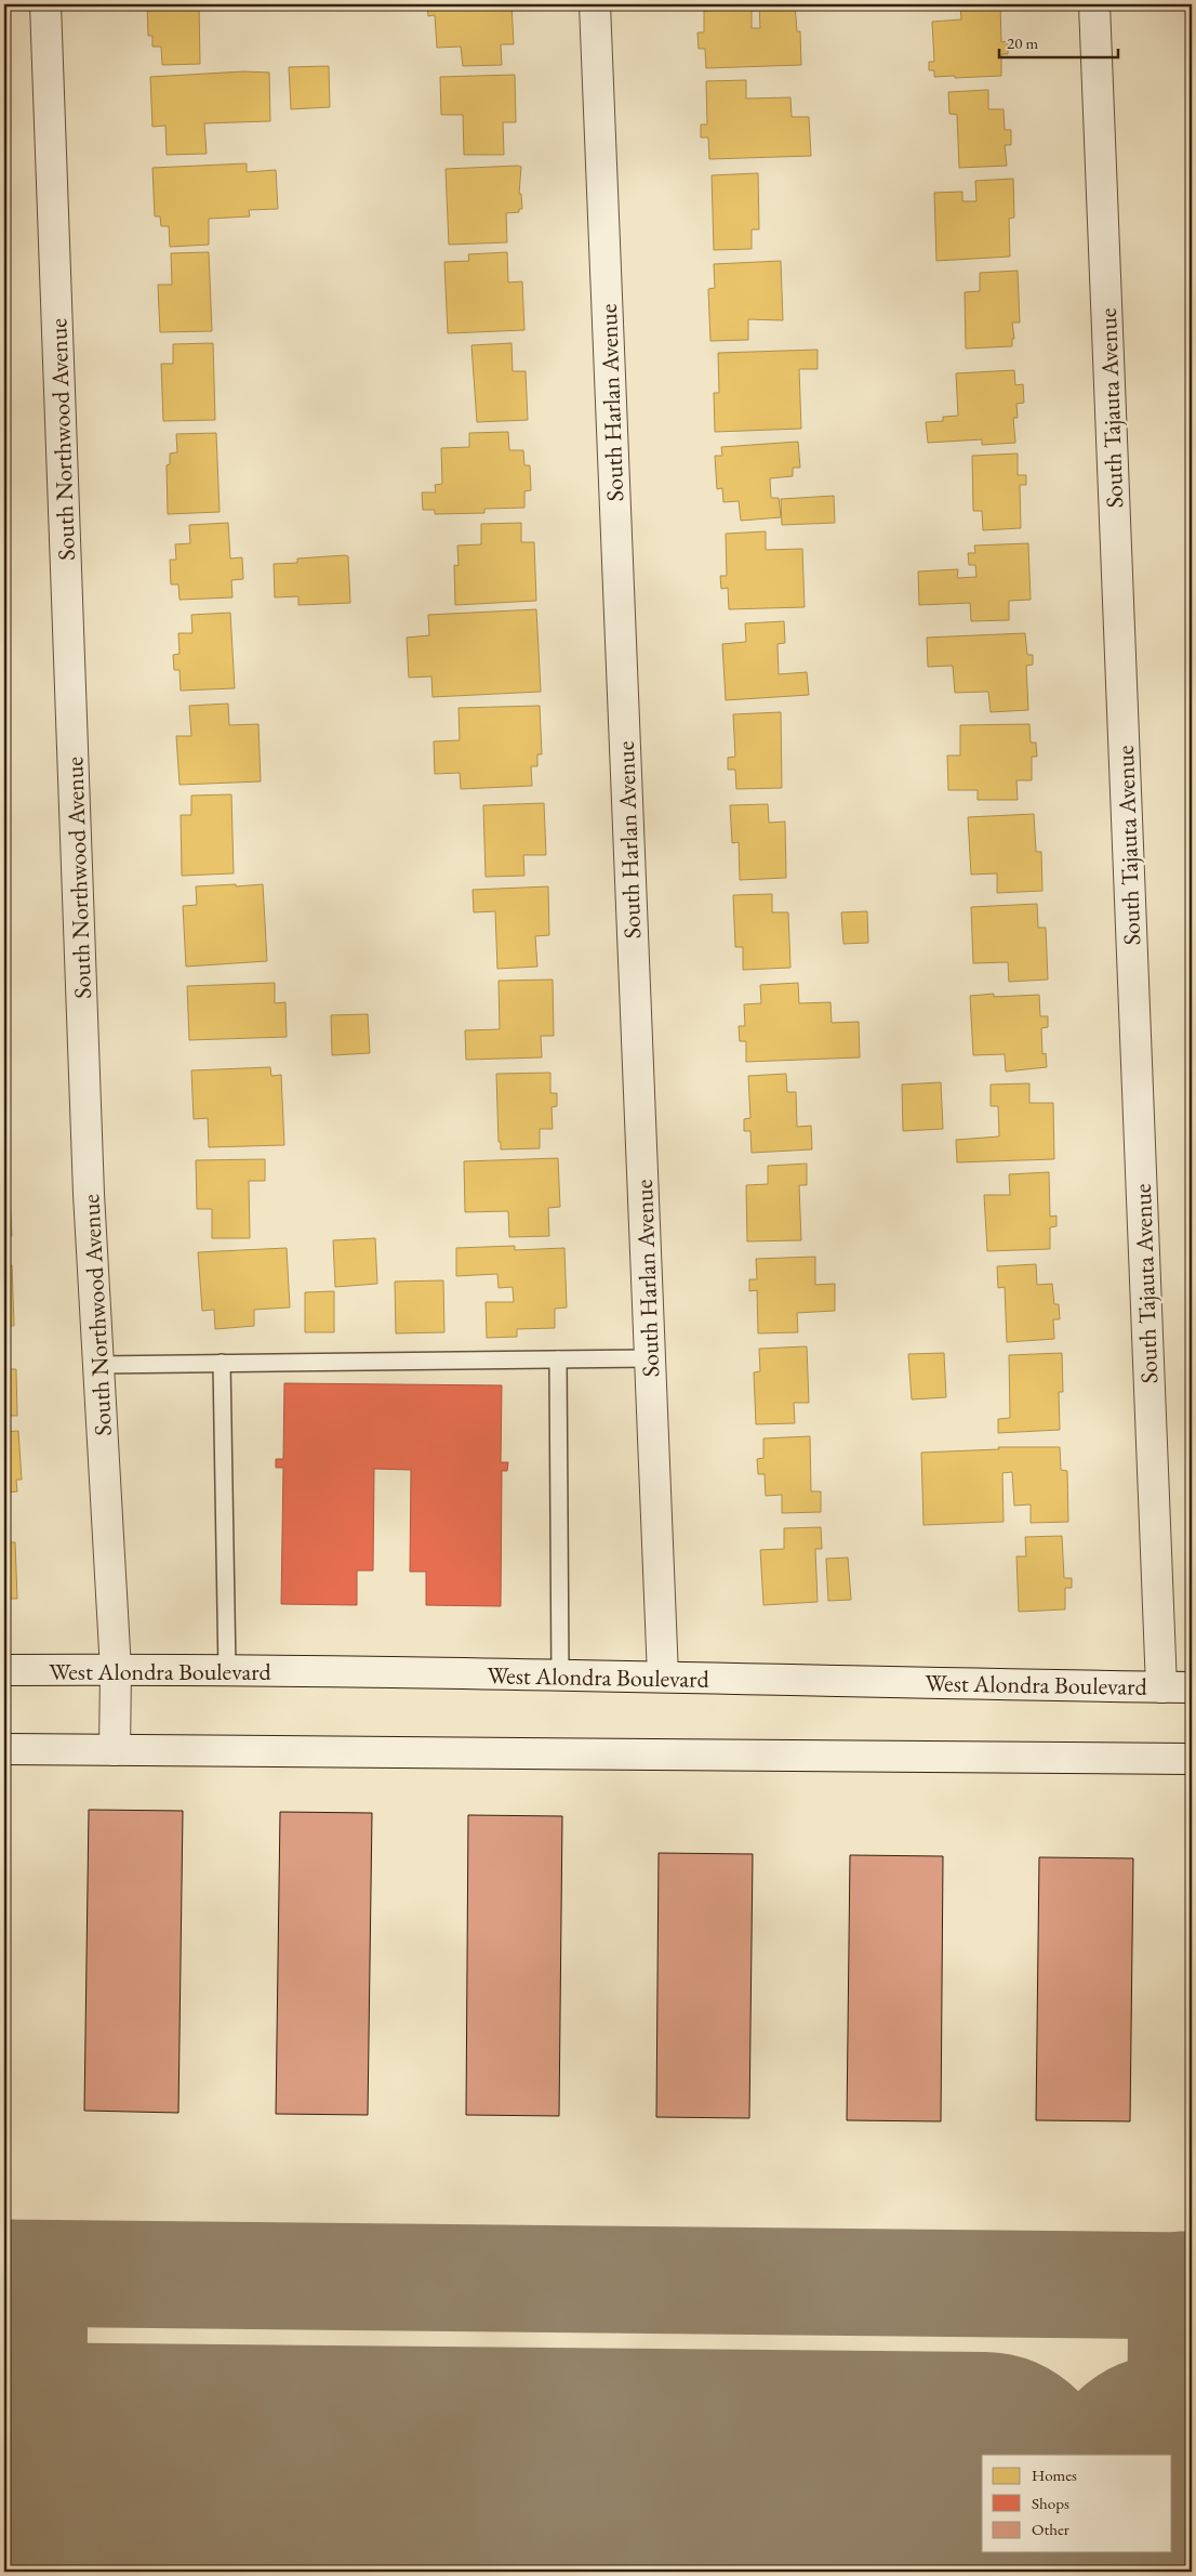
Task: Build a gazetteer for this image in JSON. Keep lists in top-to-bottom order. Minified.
{"streets":{"street":["South Harlan Avenue","South Tajauta Avenue","South Northwood Avenue","West Alondra Boulevard"]},"crossings":[["South Harlan Avenue","West Alondra Boulevard"],["South Tajauta Avenue","West Alondra Boulevard"],["South Northwood Avenue","West Alondra Boulevard"]],"legend":["Homes","Shops","Other"],"scale_bar":"20 m"}
